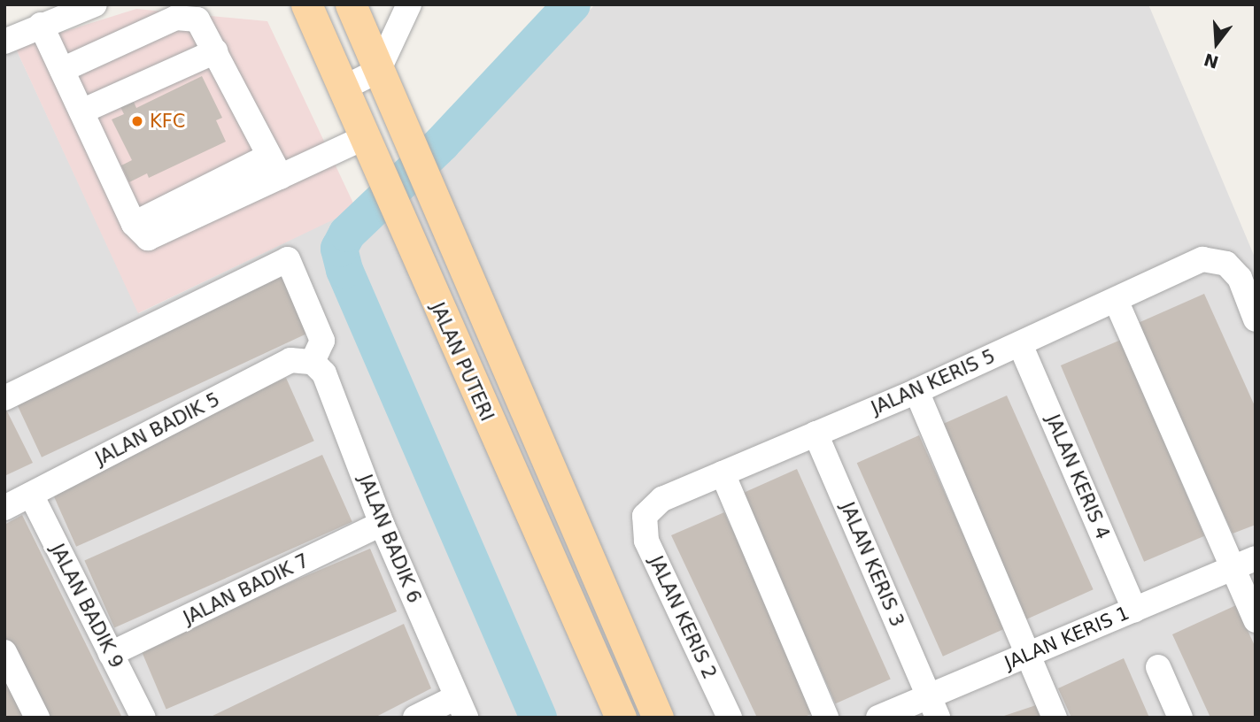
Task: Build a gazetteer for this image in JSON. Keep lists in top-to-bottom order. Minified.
{"streets":{"main road":["JALAN PUTERI"],"street":["JALAN KERIS 5","JALAN BADIK 5","JALAN KERIS 4","JALAN BADIK 6","JALAN KERIS 3","JALAN BADIK 7","JALAN BADIK 9","JALAN KERIS 2","JALAN KERIS 1"]},"crossings":[["JALAN KERIS 5","JALAN KERIS 4"],["JALAN KERIS 5","JALAN KERIS 3"],["JALAN KERIS 5","JALAN KERIS 2"],["JALAN BADIK 5","JALAN BADIK 6"],["JALAN BADIK 5","JALAN BADIK 9"],["JALAN KERIS 4","JALAN KERIS 1"],["JALAN BADIK 6","JALAN BADIK 7"],["JALAN KERIS 3","JALAN KERIS 1"],["JALAN BADIK 7","JALAN BADIK 9"]],"places":["KFC"],"north":"bottom"}
